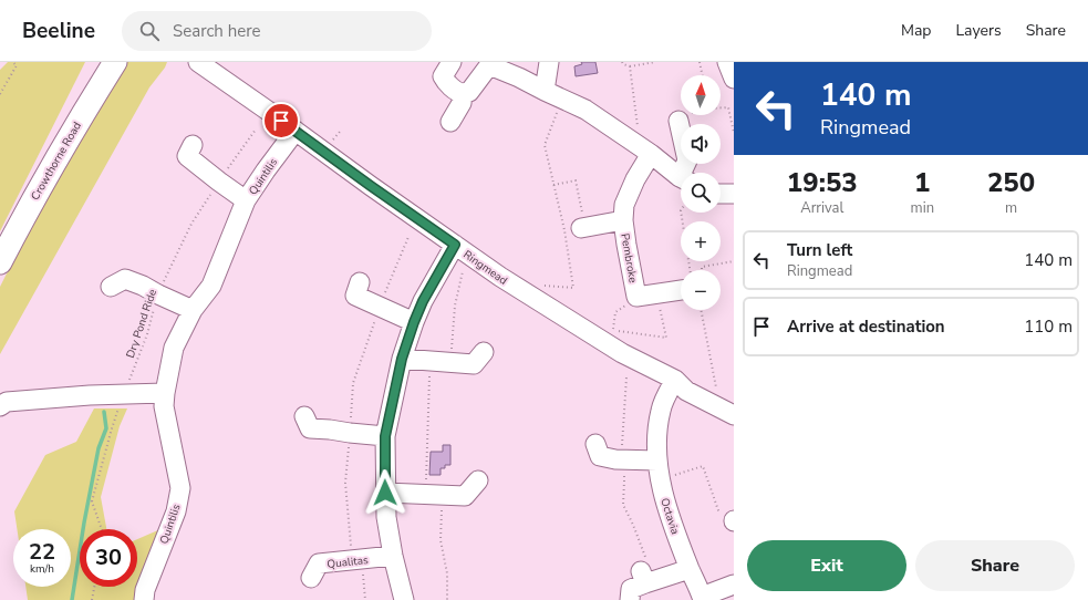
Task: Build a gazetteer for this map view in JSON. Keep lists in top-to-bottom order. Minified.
{"streets":{"main road":["Crowthorne Road"],"street":["Quintilis","Pembroke","Ringmead","Octavia","Qualitas"],"path":["Dry Pond Ride"]},"crossings":[["Quintilis","Ringmead"],["Quintilis","Dry Pond Ride"],["Ringmead","Octavia"]],"north":"top","page":{"header":"Beeline","search":"Search here","nav":["Map","Layers","Share"],"turn":["140 m","Ringmead"],"map_buttons":["+","−"],"eta":["19:53","Arrival","1","min","250","m"],"list":[{"name":"Turn left","note":"Ringmead","value":"140 m"},{"name":"Arrive at destination","value":"110 m"}],"speed":"22 km/h","limit":"30","buttons":["Exit","Share"]}}
